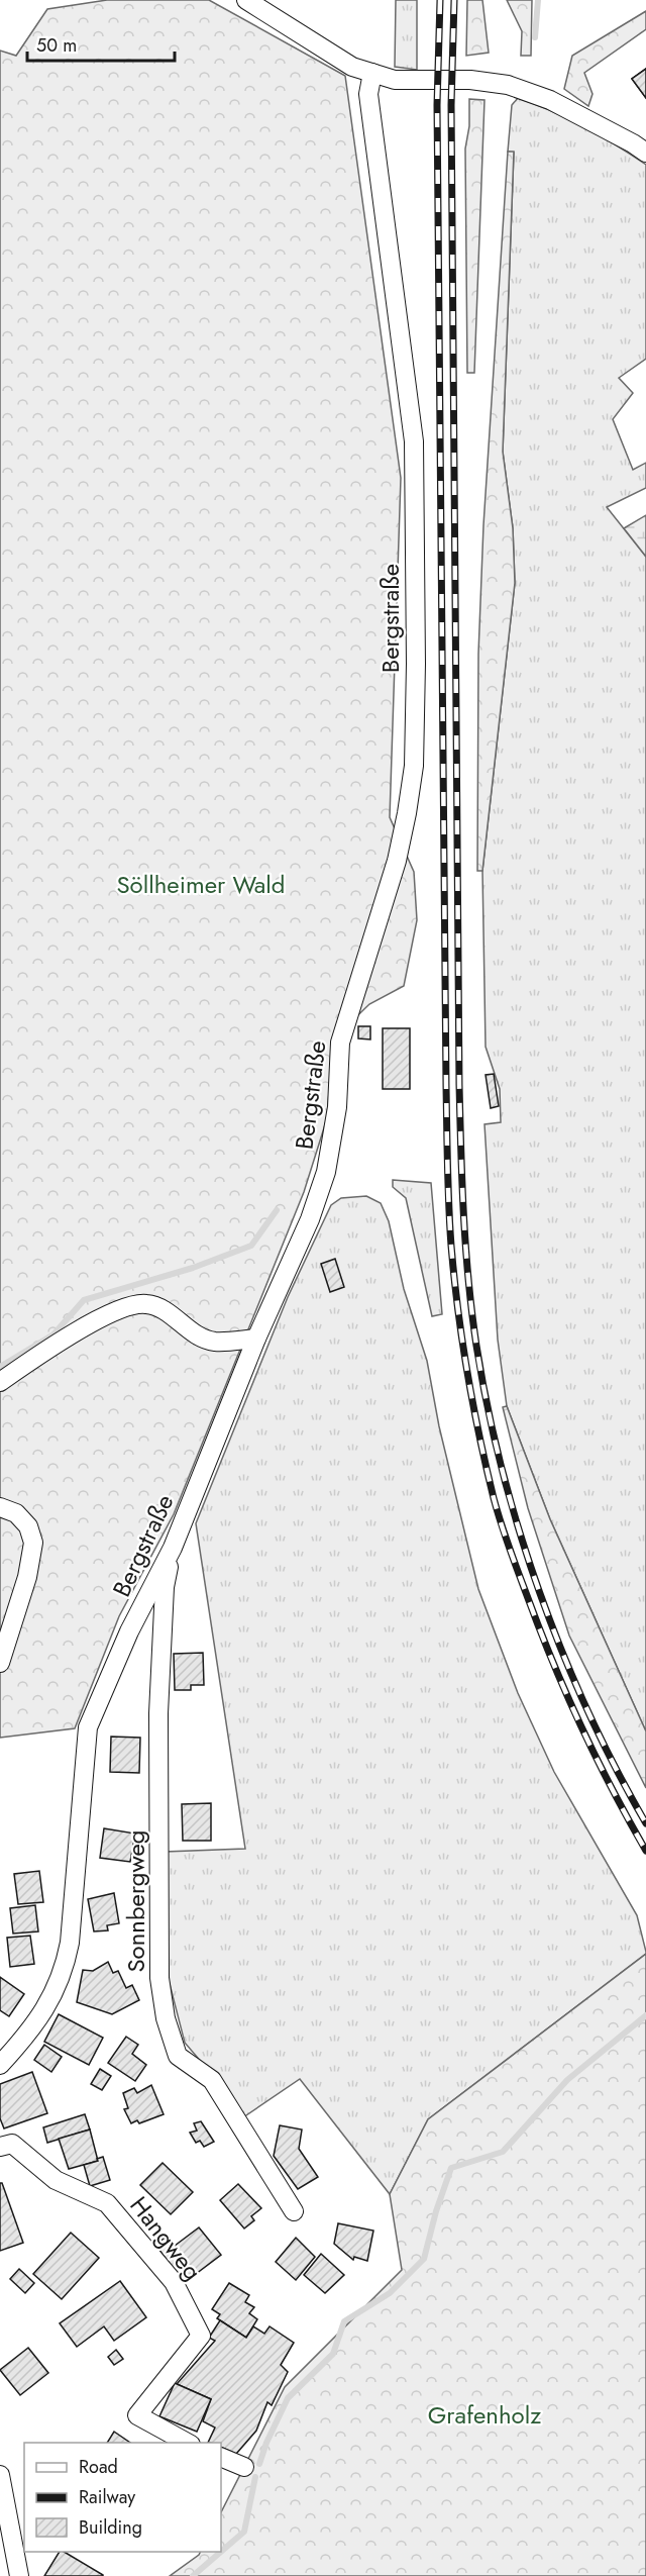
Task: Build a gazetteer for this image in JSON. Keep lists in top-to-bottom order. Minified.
{"streets":{"street":["Bergstraße","Sonnbergweg","Hangweg"]},"crossings":[["Bergstraße","Sonnbergweg"]],"parks":["Söllheimer Wald","Grafenholz"],"legend":["Road","Railway","Building"],"scale_bar":"50 m"}
